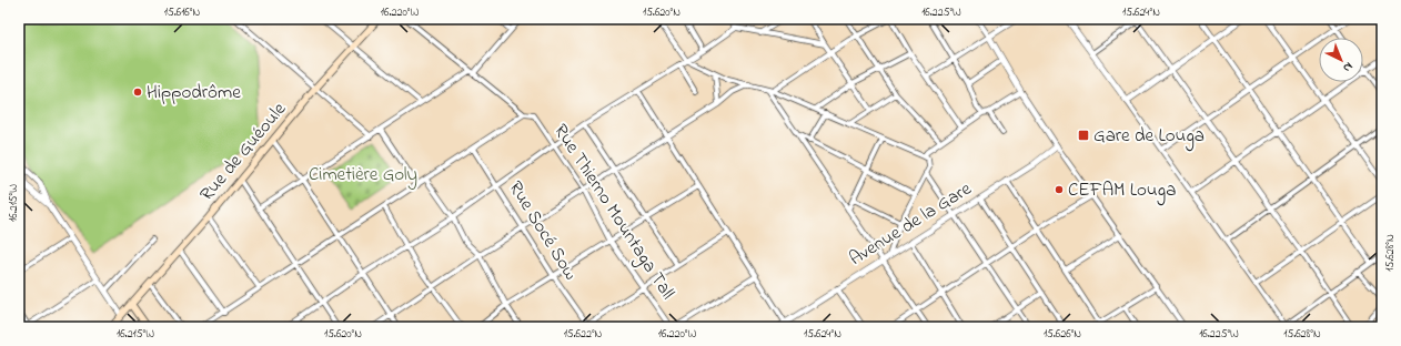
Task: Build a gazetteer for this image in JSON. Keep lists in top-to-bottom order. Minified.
{"streets":{"main road":["Rue de Guéoule"],"street":["Rue Thierno Mountaga Tall","Avenue de la Gare","Rue Socé Sow"]},"parks":["Cimetière Goly"],"places":{"other":["Hippodrôme","CEFAM Louga"],"transit":["Gare de Louga"]},"north":"bottom right","coordinates":["15.616°N","16.220°W","15.620°N","16.225°W","15.624°N","16.215°W","15.628°N","15.622°N","15.626°N"]}
